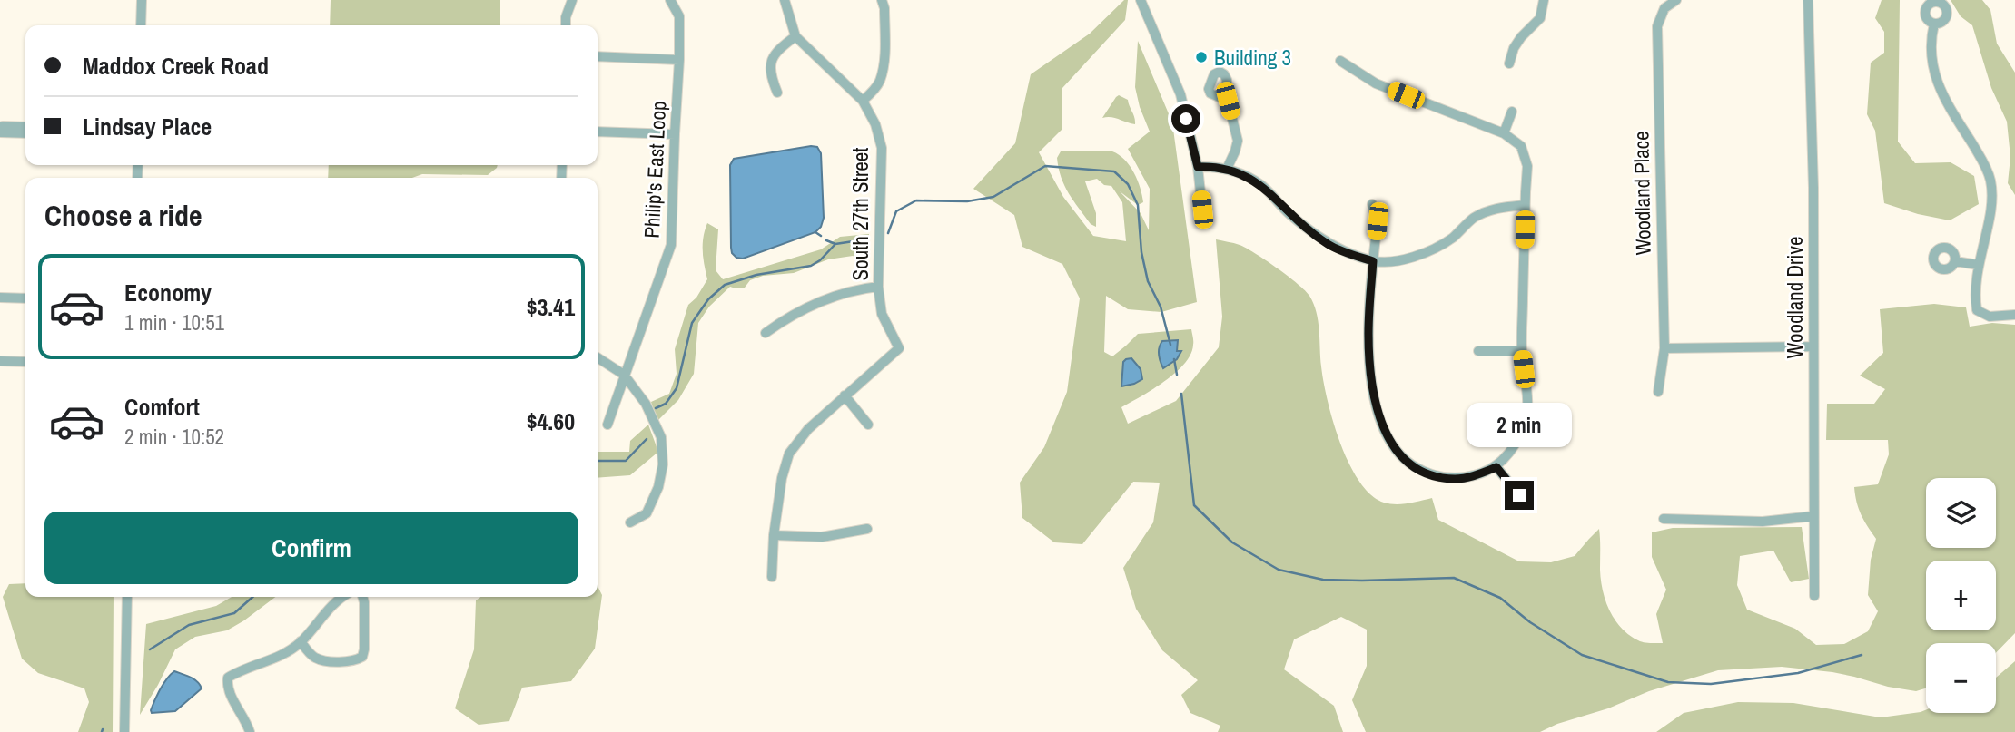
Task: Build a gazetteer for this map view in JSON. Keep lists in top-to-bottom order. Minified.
{"streets":{"street":["Philip's East Loop","Woodland Place","South 27th Street","Woodland Drive"]},"places":["Building 3"],"page":{"banner":["Maddox Creek Road","Lindsay Place"],"heading":"Choose a ride","list":[{"name":"Economy","note":"1 min · 10:51","value":"$3.41"},{"name":"Comfort","note":"2 min · 10:52","value":"$4.60"}],"bubble":"2 min","map_buttons":["+","−"],"buttons":"Confirm"}}
